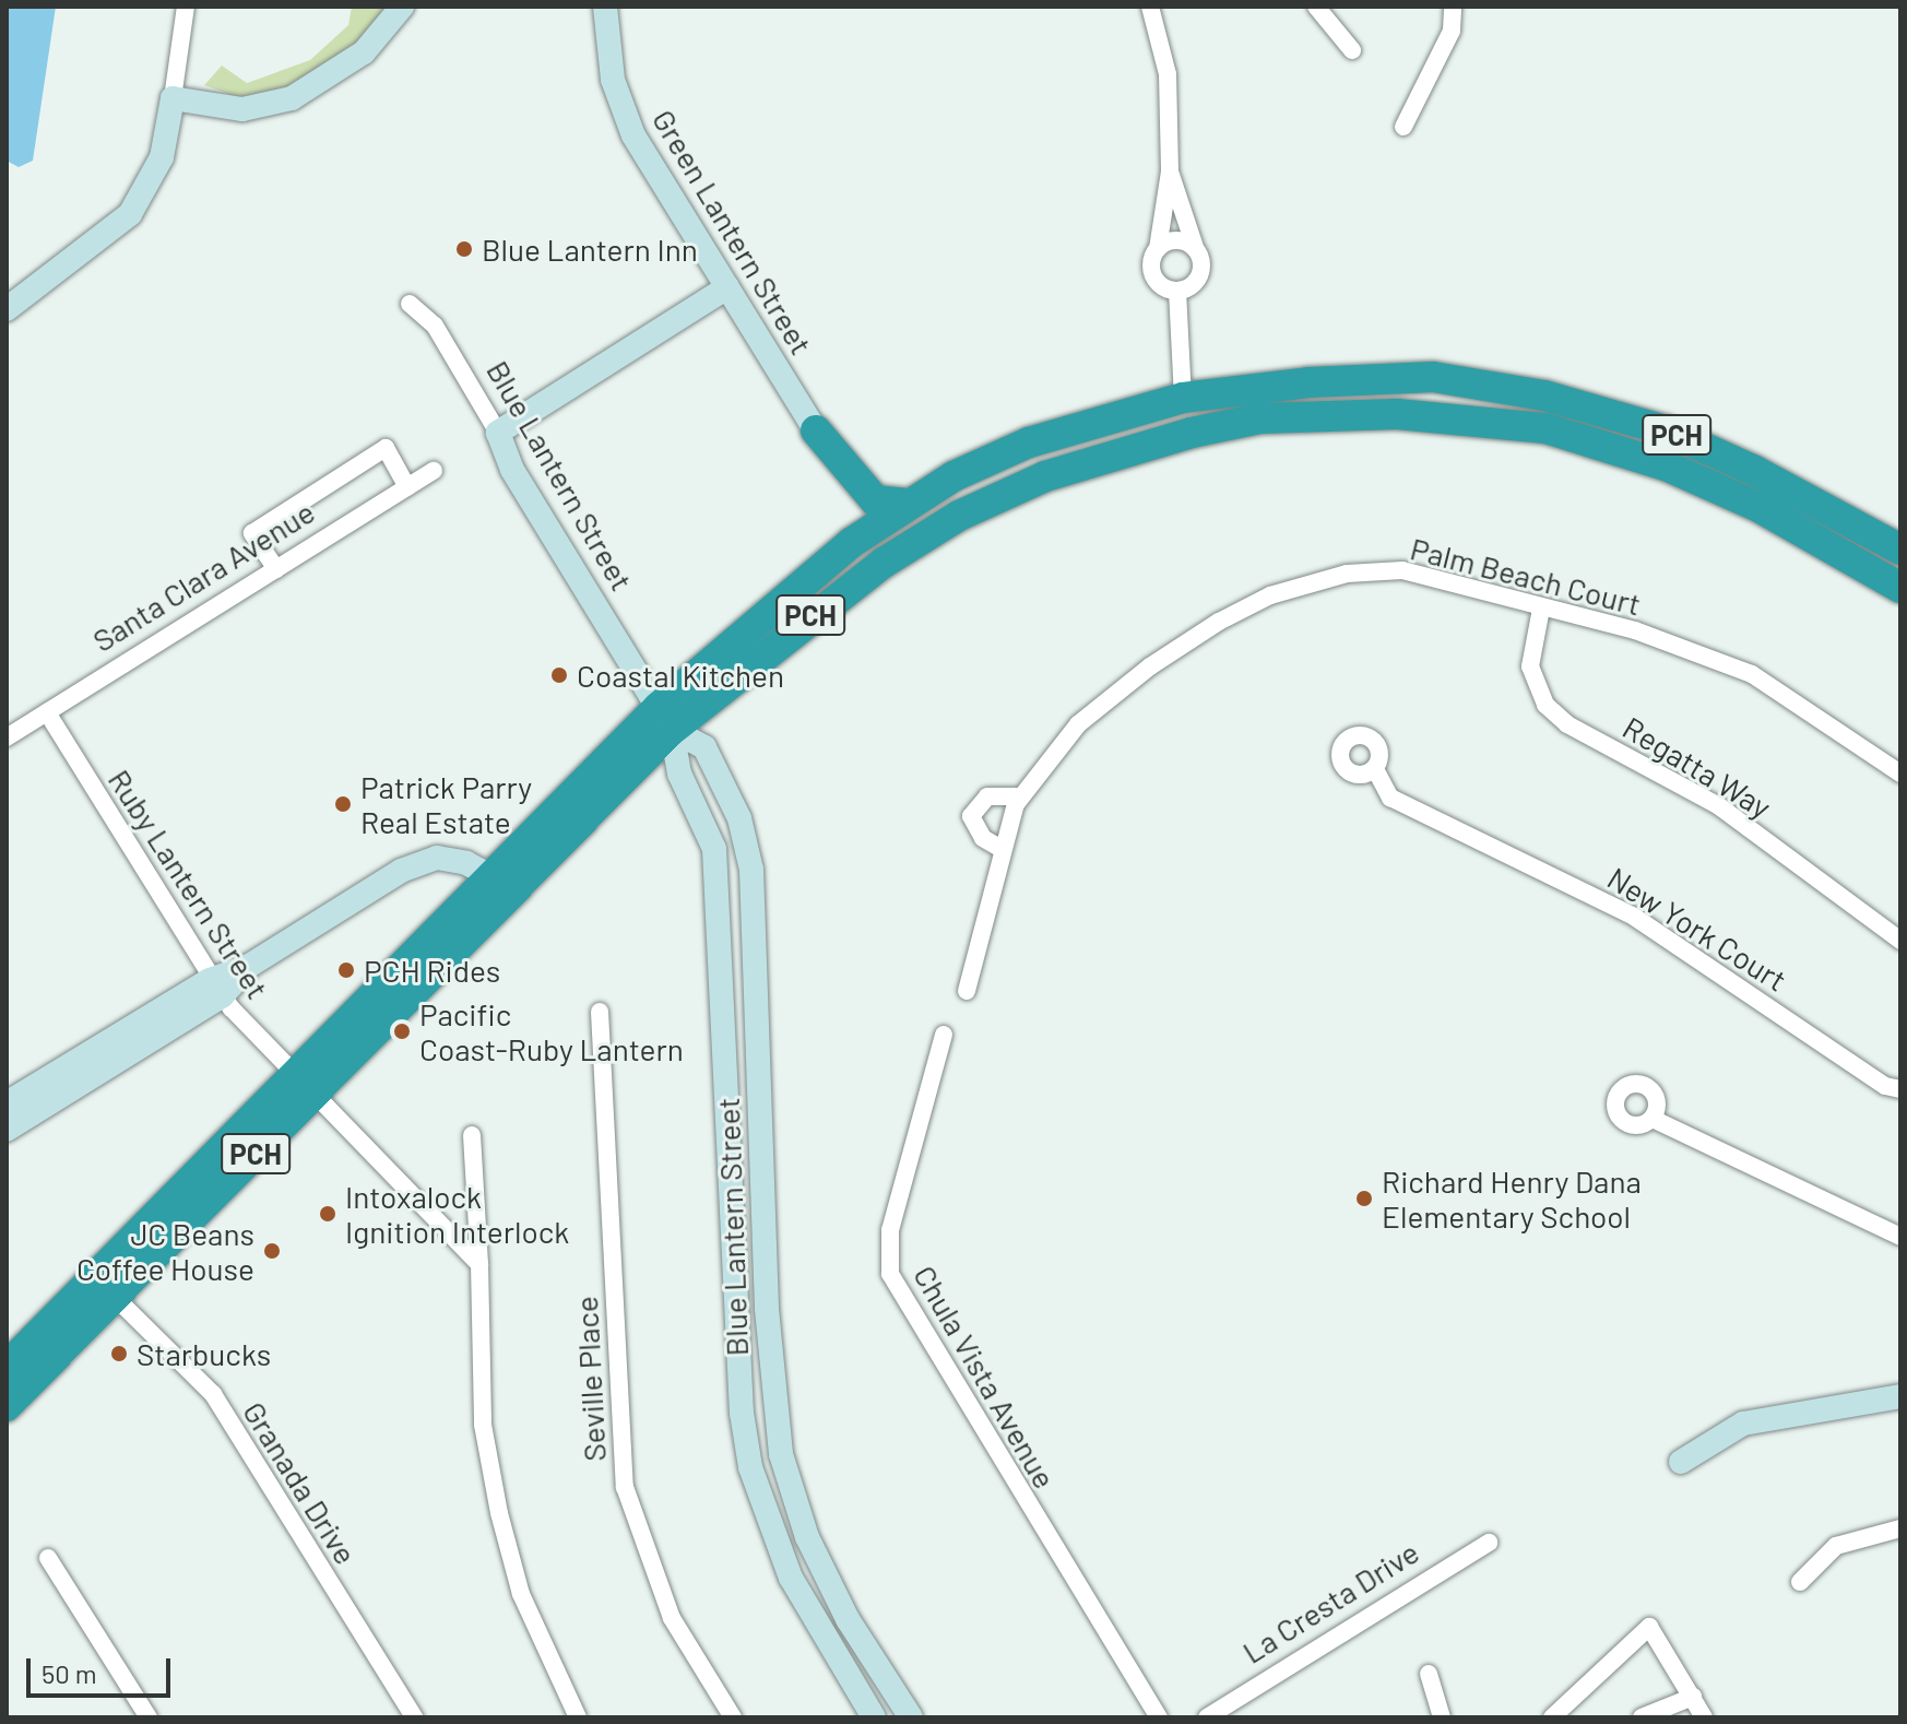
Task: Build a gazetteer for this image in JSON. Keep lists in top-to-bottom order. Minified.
{"streets":{"highway":["PCH"],"street":["Green Lantern Street","Blue Lantern Street","Santa Clara Avenue","Palm Beach Court","Regatta Way","Ruby Lantern Street","New York Court","Chula Vista Avenue","Seville Place","Granada Drive","La Cresta Drive"]},"crossings":[["PCH","Blue Lantern Street"],["PCH","Ruby Lantern Street"],["PCH","Granada Drive"],["Santa Clara Avenue","Ruby Lantern Street"],["Palm Beach Court","Regatta Way"]],"places":["Blue Lantern Inn","Coastal Kitchen","Patrick Parry Real Estate","PCH Rides","Pacific Coast-Ruby Lantern","Richard Henry Dana Elementary School","Intoxalock Ignition Interlock","JC Beans Coffee House","Starbucks"],"scale_bar":"50 m"}
